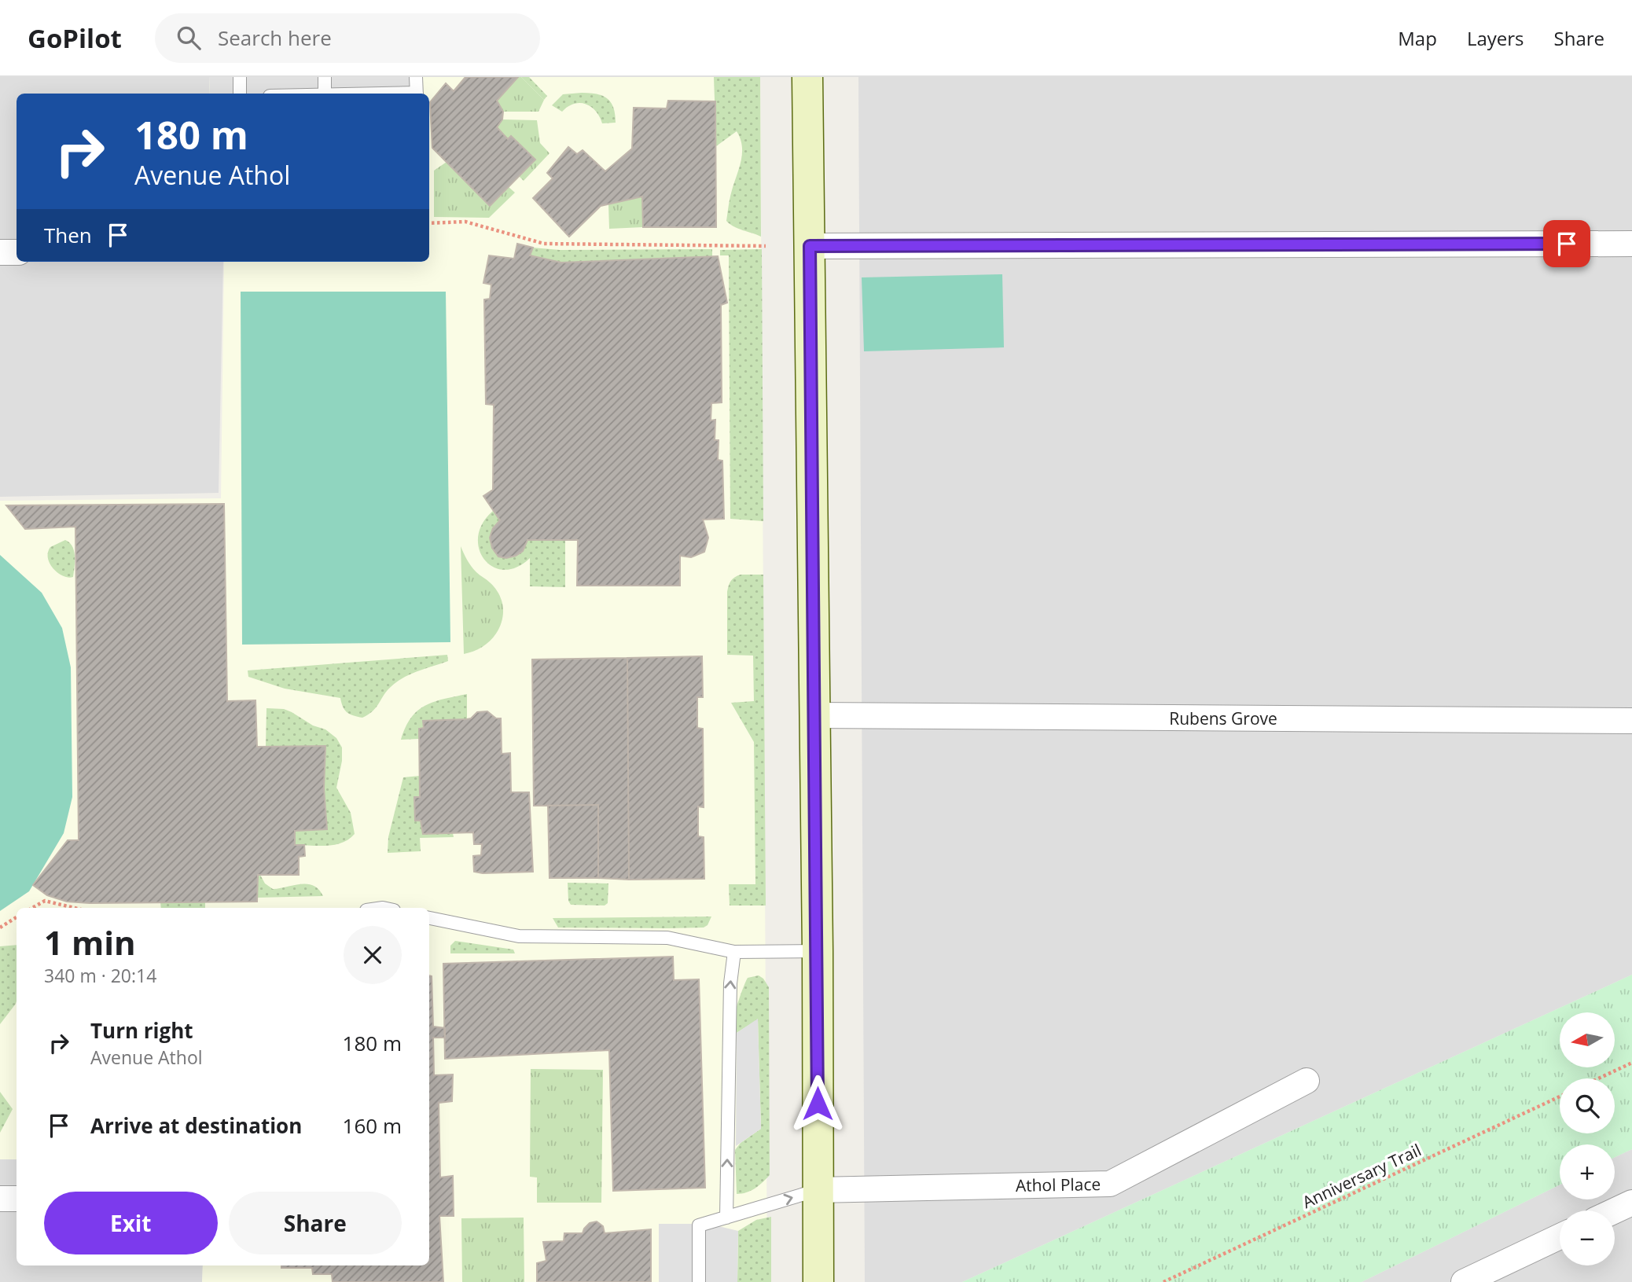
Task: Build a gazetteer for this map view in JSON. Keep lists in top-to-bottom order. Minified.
{"streets":{"street":["Rubens Grove","Athol Place"],"path":["Anniversary Trail"]},"north":"left","page":{"header":"GoPilot","search":"Search here","nav":["Map","Layers","Share"],"turn":["180 m","Avenue Athol"],"then":"Then","heading":["1 min","340 m · 20:14"],"list":[{"name":"Turn right","note":"Avenue Athol","value":"180 m"},{"name":"Arrive at destination","value":"160 m"}],"map_buttons":["+","−"],"buttons":["Exit","Share"]}}
